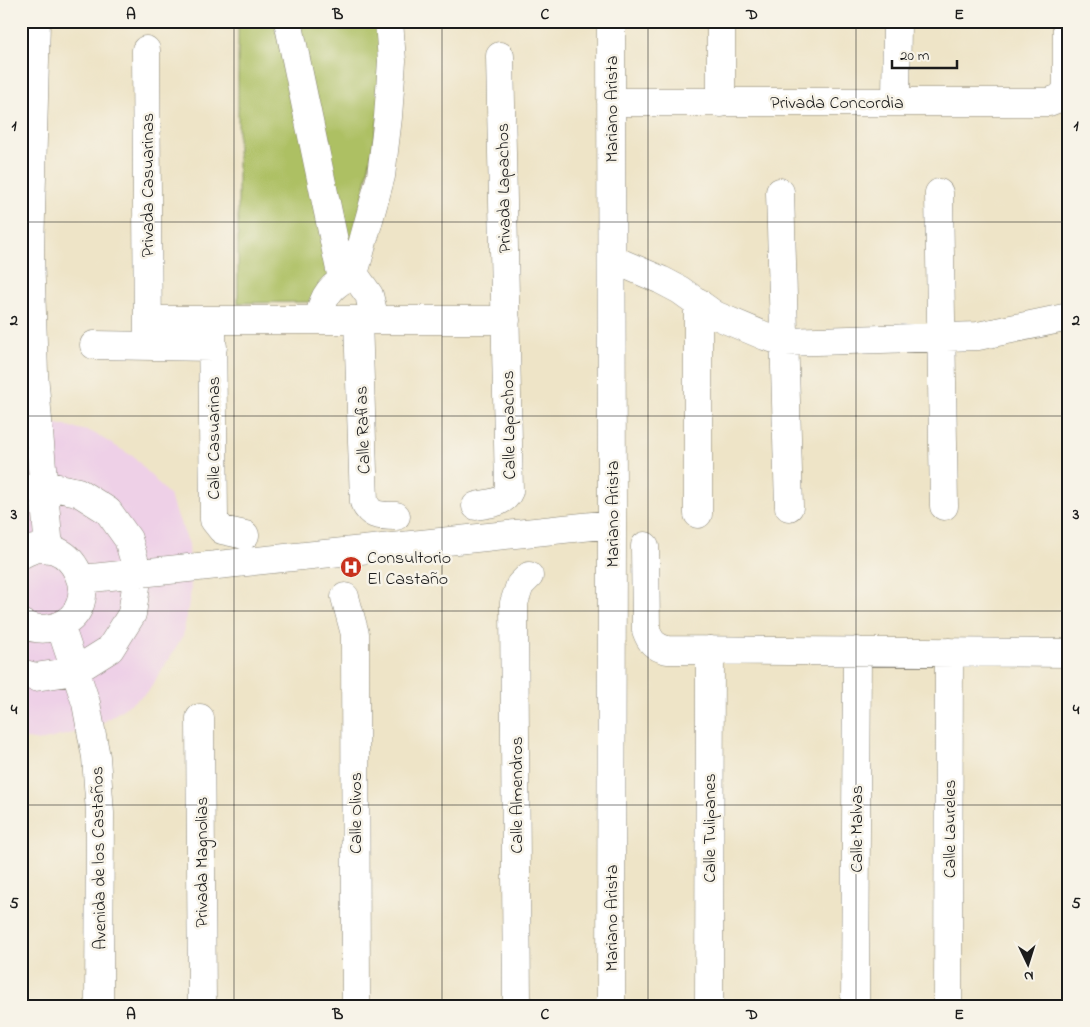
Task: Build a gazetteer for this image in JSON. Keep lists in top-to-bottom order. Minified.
{"streets":{"street":["Privada Concordia","Mariano Arista","Privada Casuarinas","Privada Lapachos","Calle Lapachos","Calle Rafias","Calle Casuarinas","Calle Almendros","Calle Olivos","Calle Tulipanes","Calle Malvas","Calle Laureles","Avenida de los Castaños","Privada Magnolias"]},"crossings":[["Privada Concordia","Mariano Arista"],["Privada Lapachos","Calle Lapachos"]],"places":{"hospital":["Consultorio El Castaño"]},"scale_bar":"20 m","north":"bottom","grid":{"columns":["A","B","C","D","E"],"rows":["1","2","3","4","5"]}}
